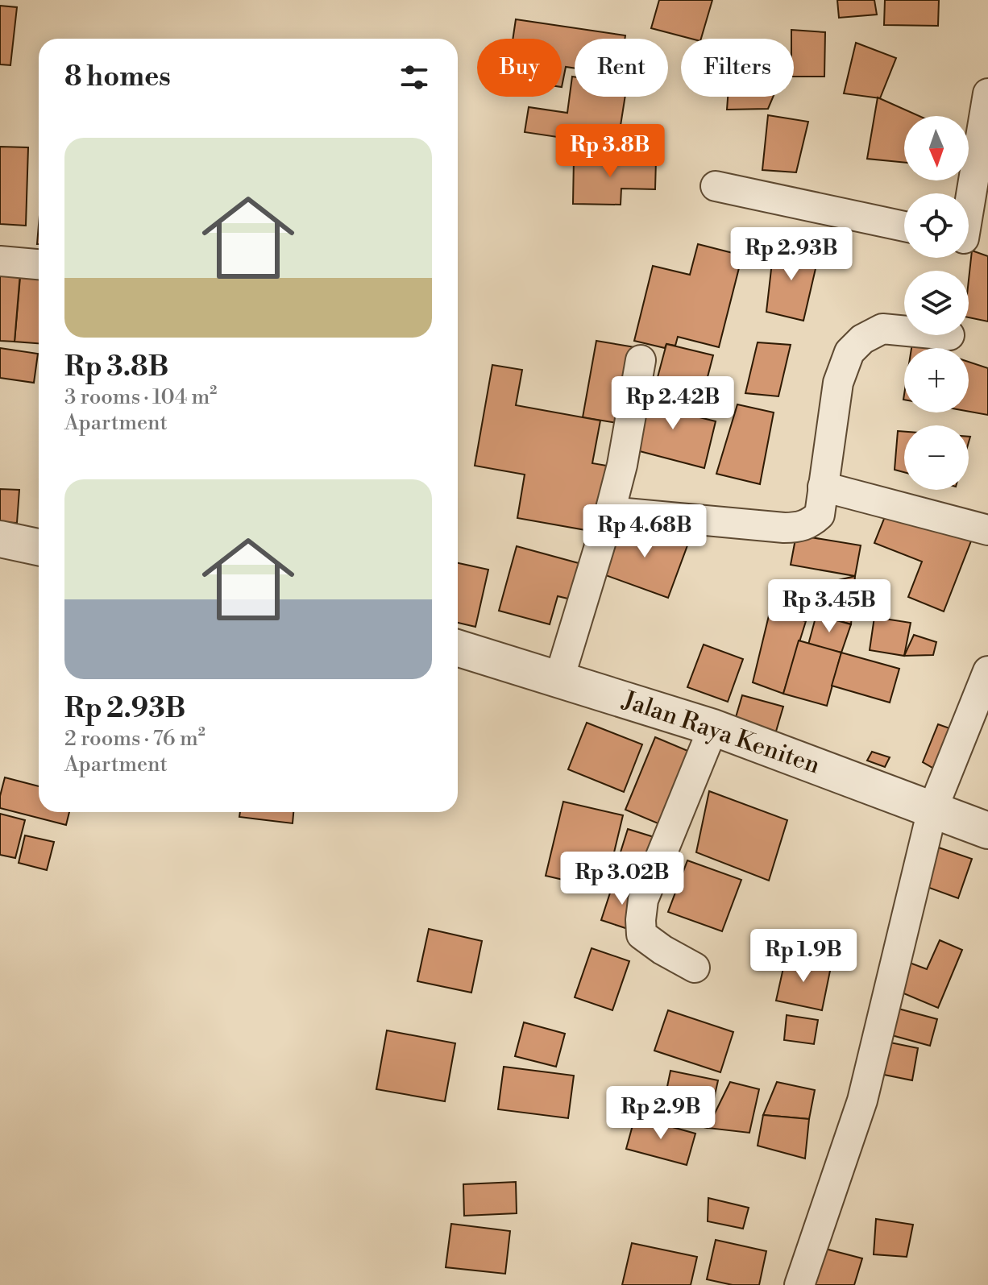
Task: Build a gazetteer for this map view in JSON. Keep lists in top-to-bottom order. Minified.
{"streets":{"street":["Jalan Raya Keniten"]},"north":"bottom","page":{"chip":["Buy","Rent","Filters"],"heading":"8 homes","map_buttons":["+","−"],"list":[{"name":"Rp 3.8B","note":"3 rooms · 104 m² · Apartment"},{"name":"Rp 2.93B","note":"2 rooms · 76 m² · Apartment"}],"price":["Rp 3.8B","Rp 2.93B","Rp 2.42B","Rp 4.68B","Rp 3.45B","Rp 3.02B","Rp 1.9B","Rp 2.9B"]}}
